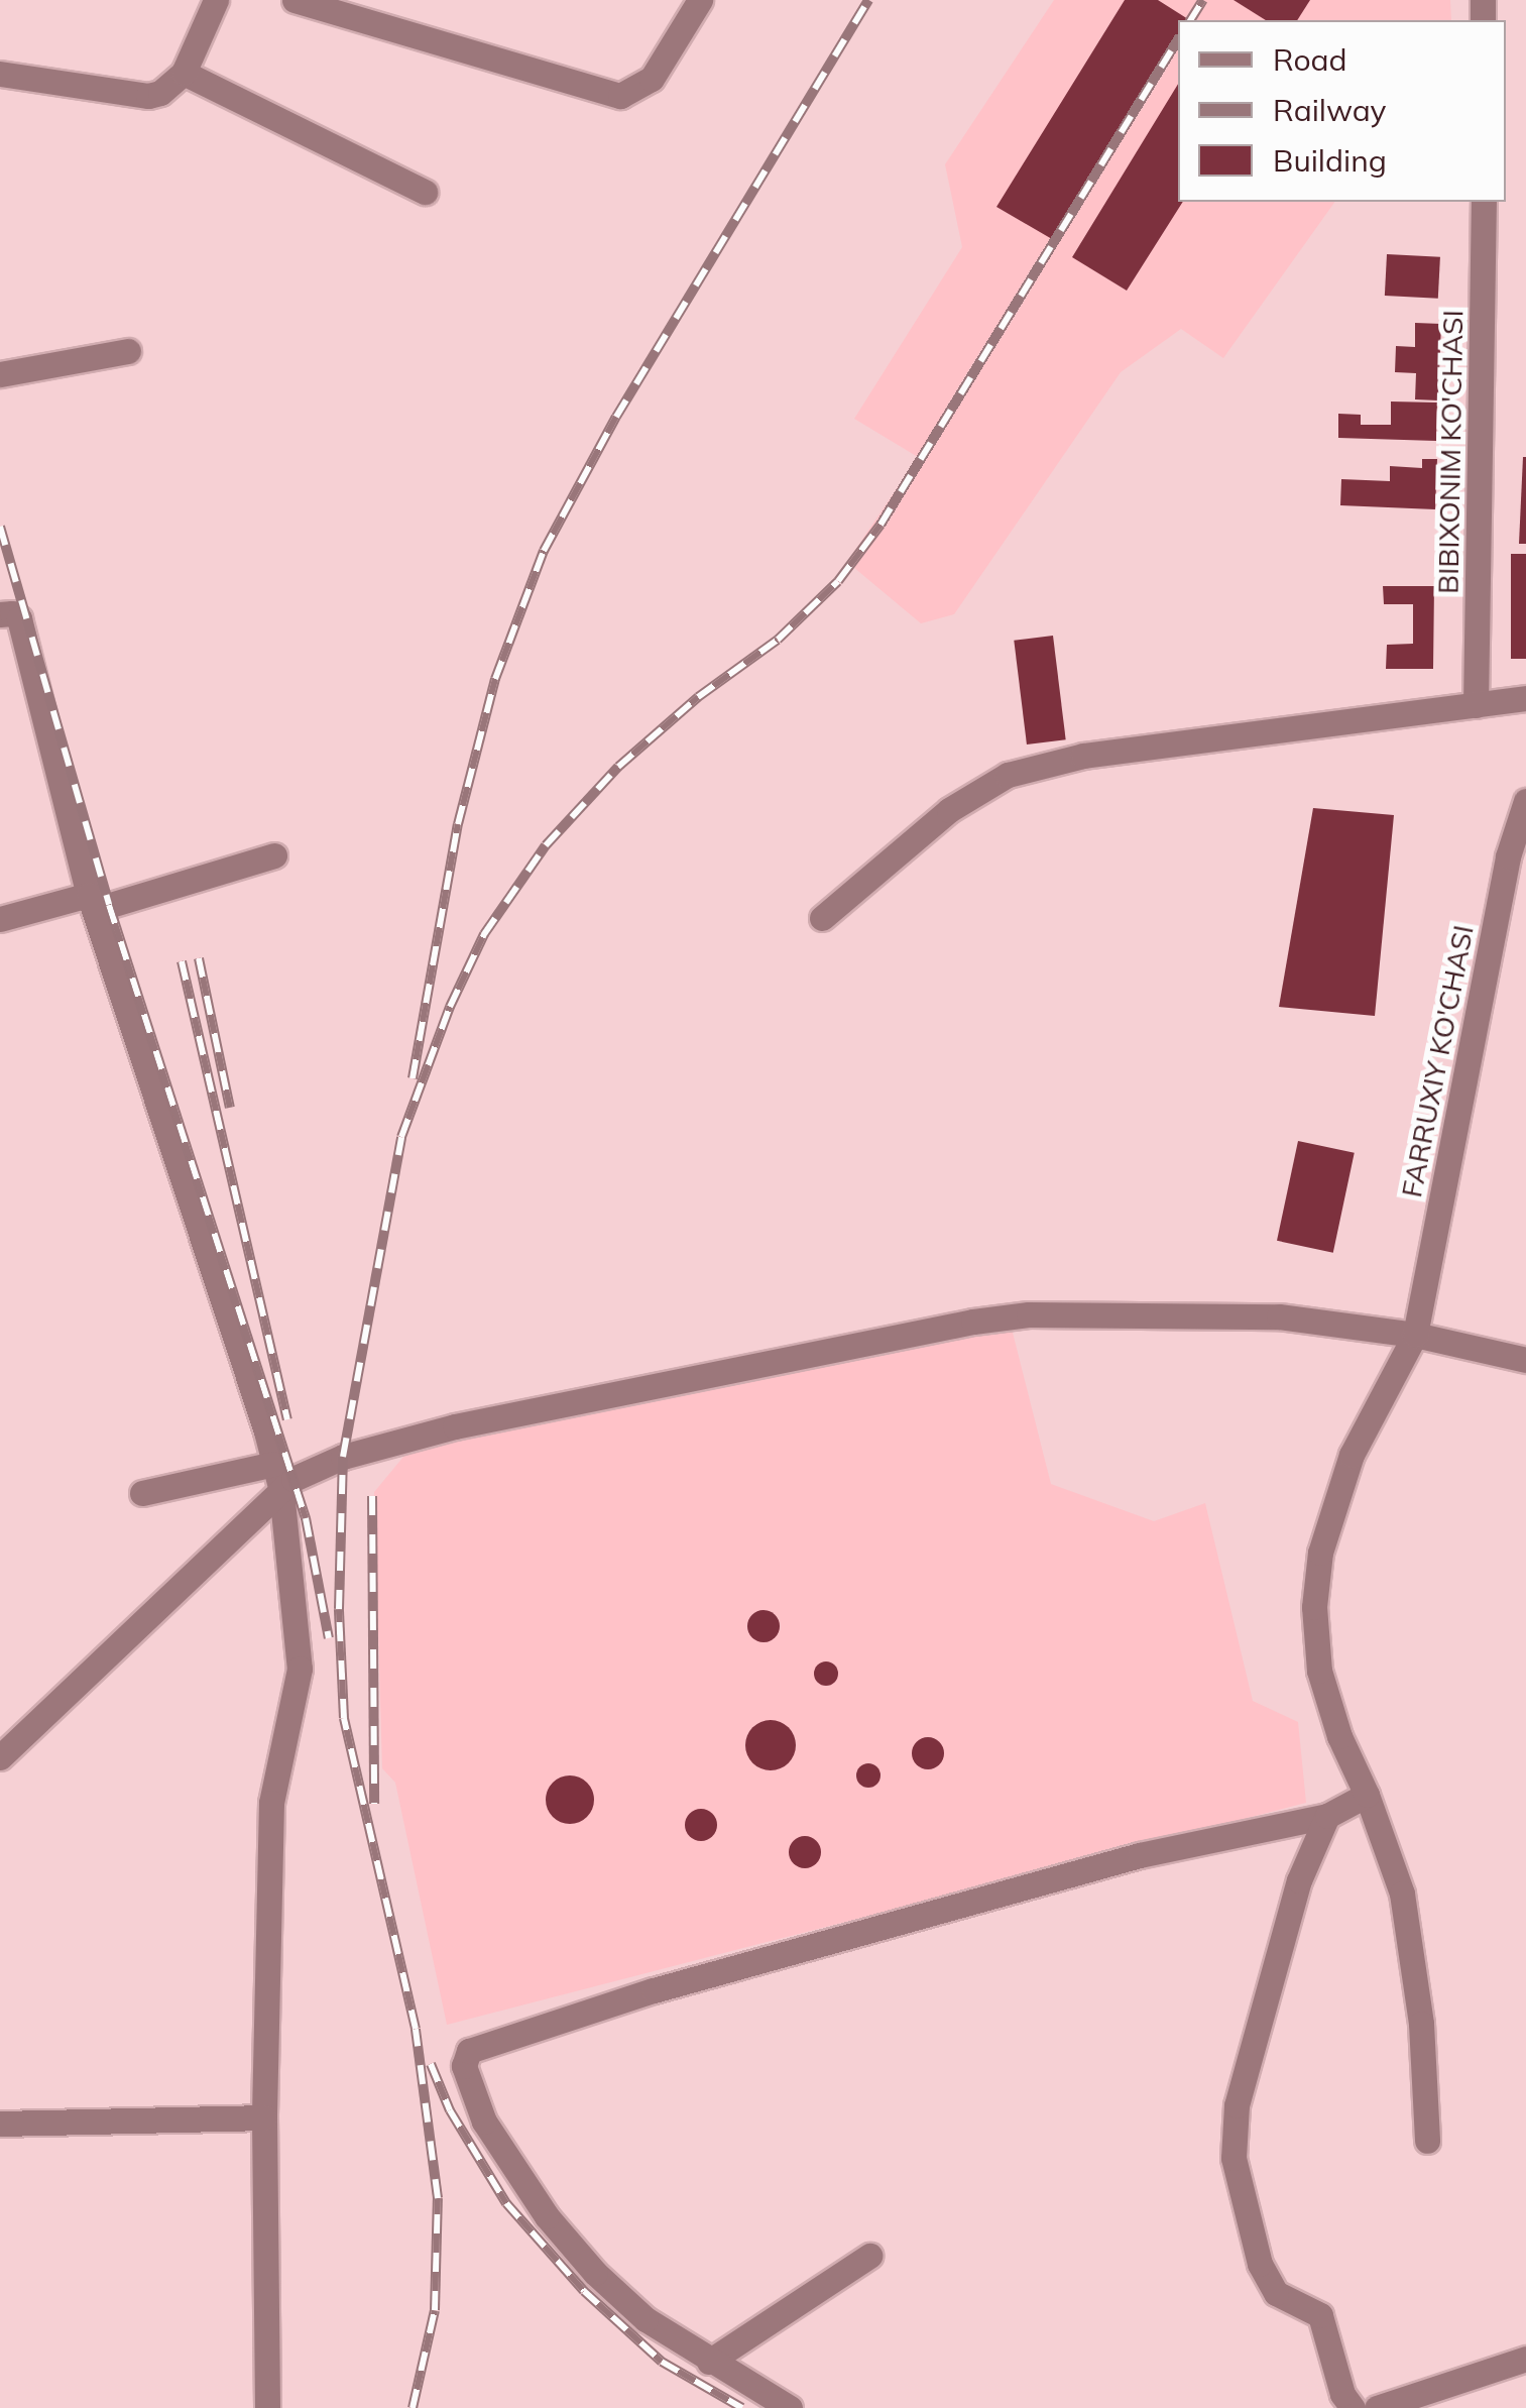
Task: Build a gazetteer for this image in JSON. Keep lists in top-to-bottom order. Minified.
{"streets":{"street":["BIBIXONIM KO'CHASI","FARRUXIY KO'CHASI"]},"legend":["Road","Railway","Building"]}
